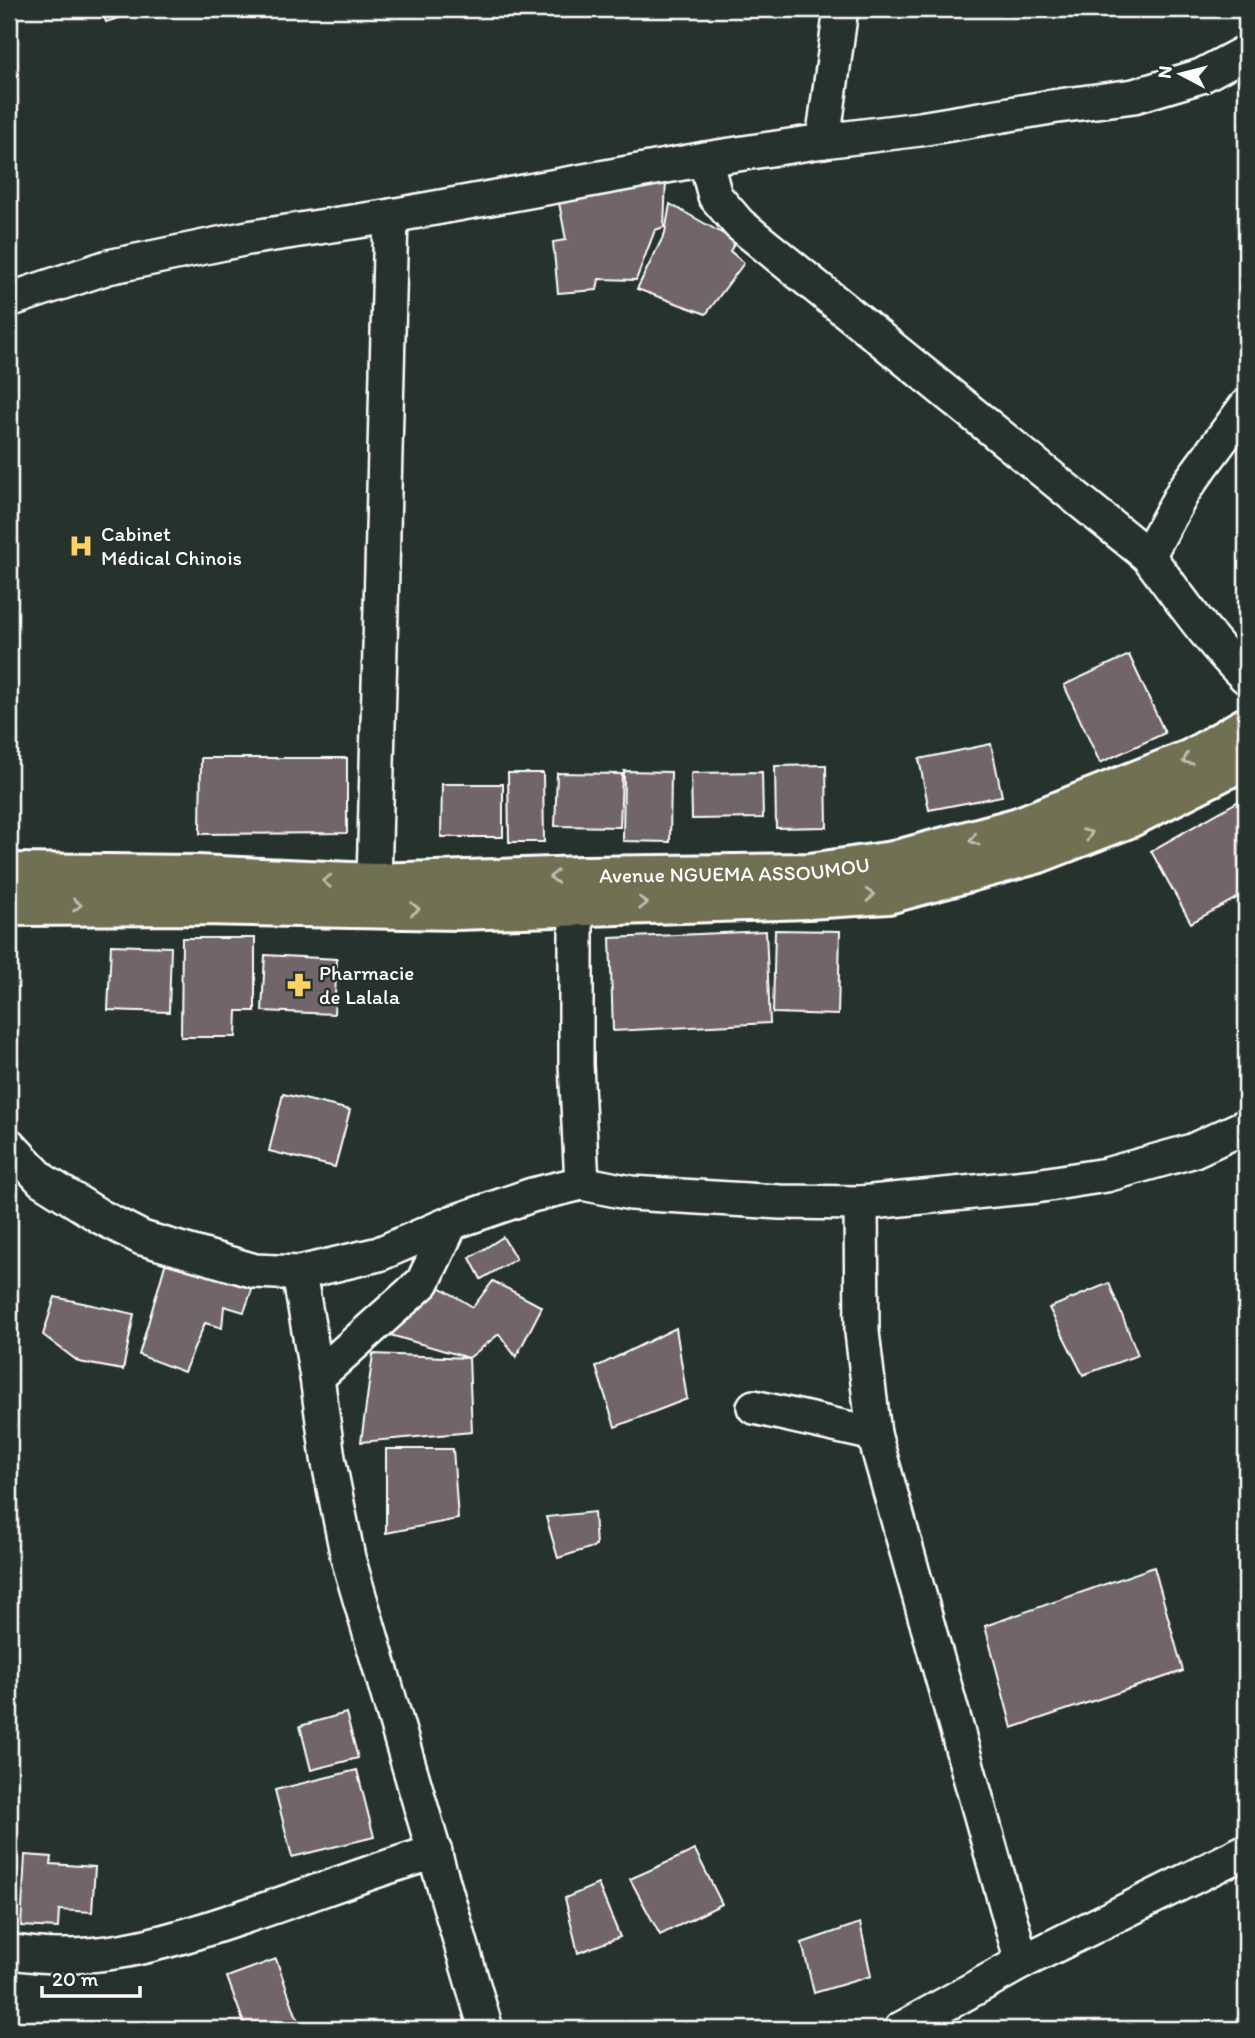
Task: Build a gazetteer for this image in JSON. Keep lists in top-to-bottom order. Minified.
{"streets":{"main road":["Avenue NGUEMA ASSOUMOU"]},"places":{"hospital":["Cabinet Médical Chinois"],"pharmacy":["Pharmacie de Lalala"]},"scale_bar":"20 m","north":"left"}
